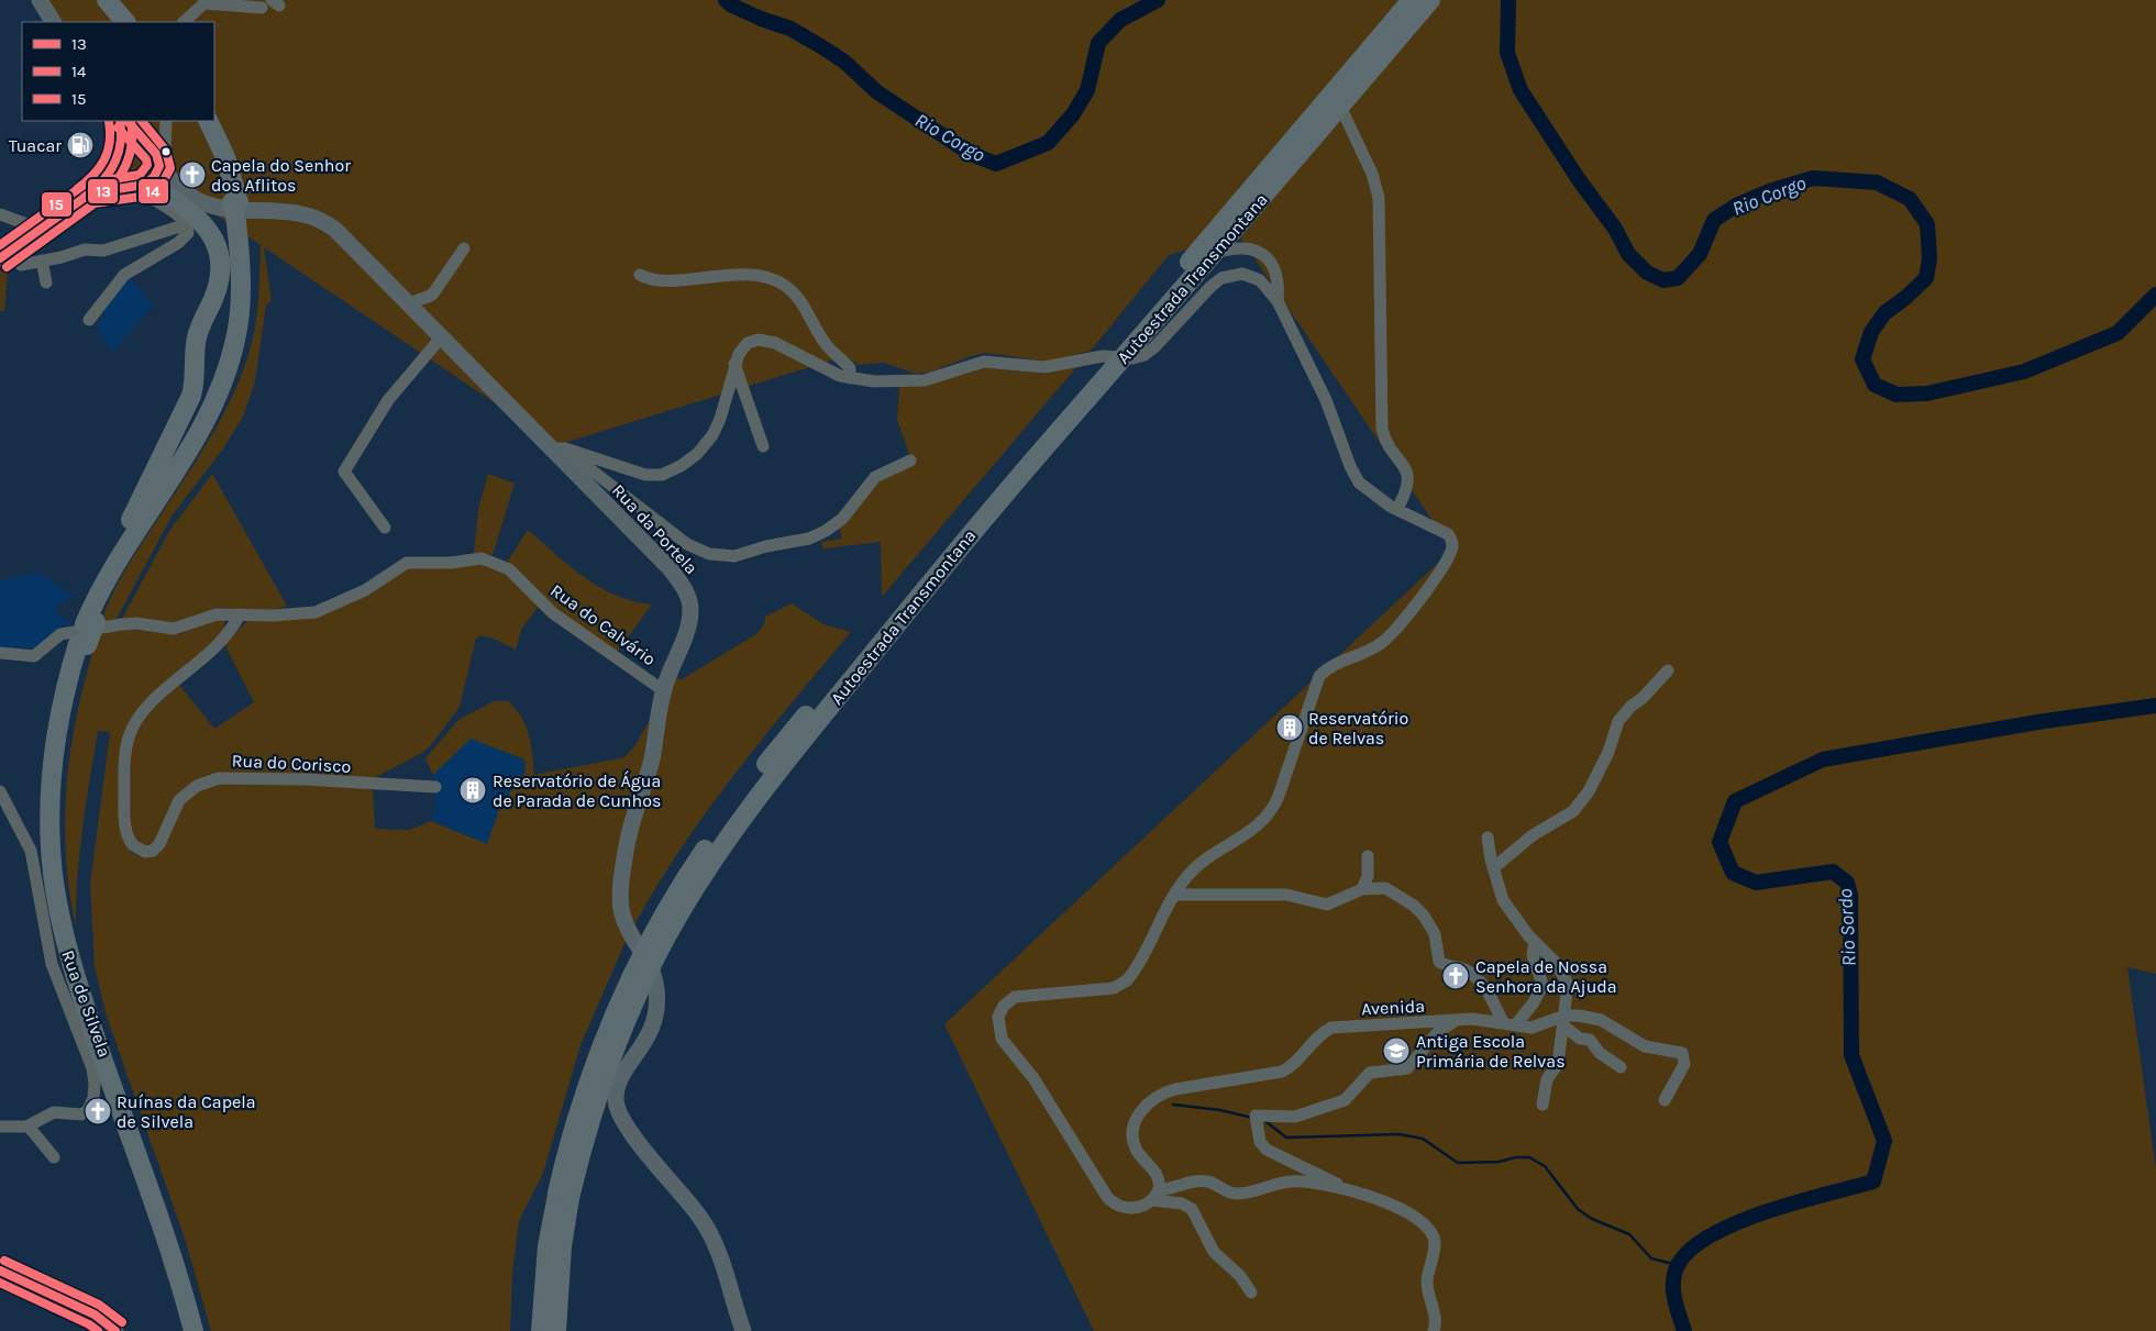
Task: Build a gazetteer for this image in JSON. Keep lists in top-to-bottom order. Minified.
{"streets":{"highway":["Autoestrada Transmontana"],"main road":["Rua da Portela"],"street":["Rua do Calvário","Rua do Corisco","Rua de Silvela","Avenida"]},"crossings":[["Rua da Portela","Rua do Calvário"],["Rua do Calvário","Rua do Corisco"]],"water":["Rio Corgo","Rio Sordo"],"places":{"fuel station":["Tuacar"],"church":["Capela do Senhor dos Aflitos","Capela de Nossa Senhora da Ajuda","Ruínas da Capela de Silvela"],"building":["Reservatório de Relvas","Reservatório de Água de Parada de Cunhos"],"school or university":["Antiga Escola Primária de Relvas"]},"lines":["transit line 13","transit line 14","transit line 15"],"legend":["13","14","15"]}
